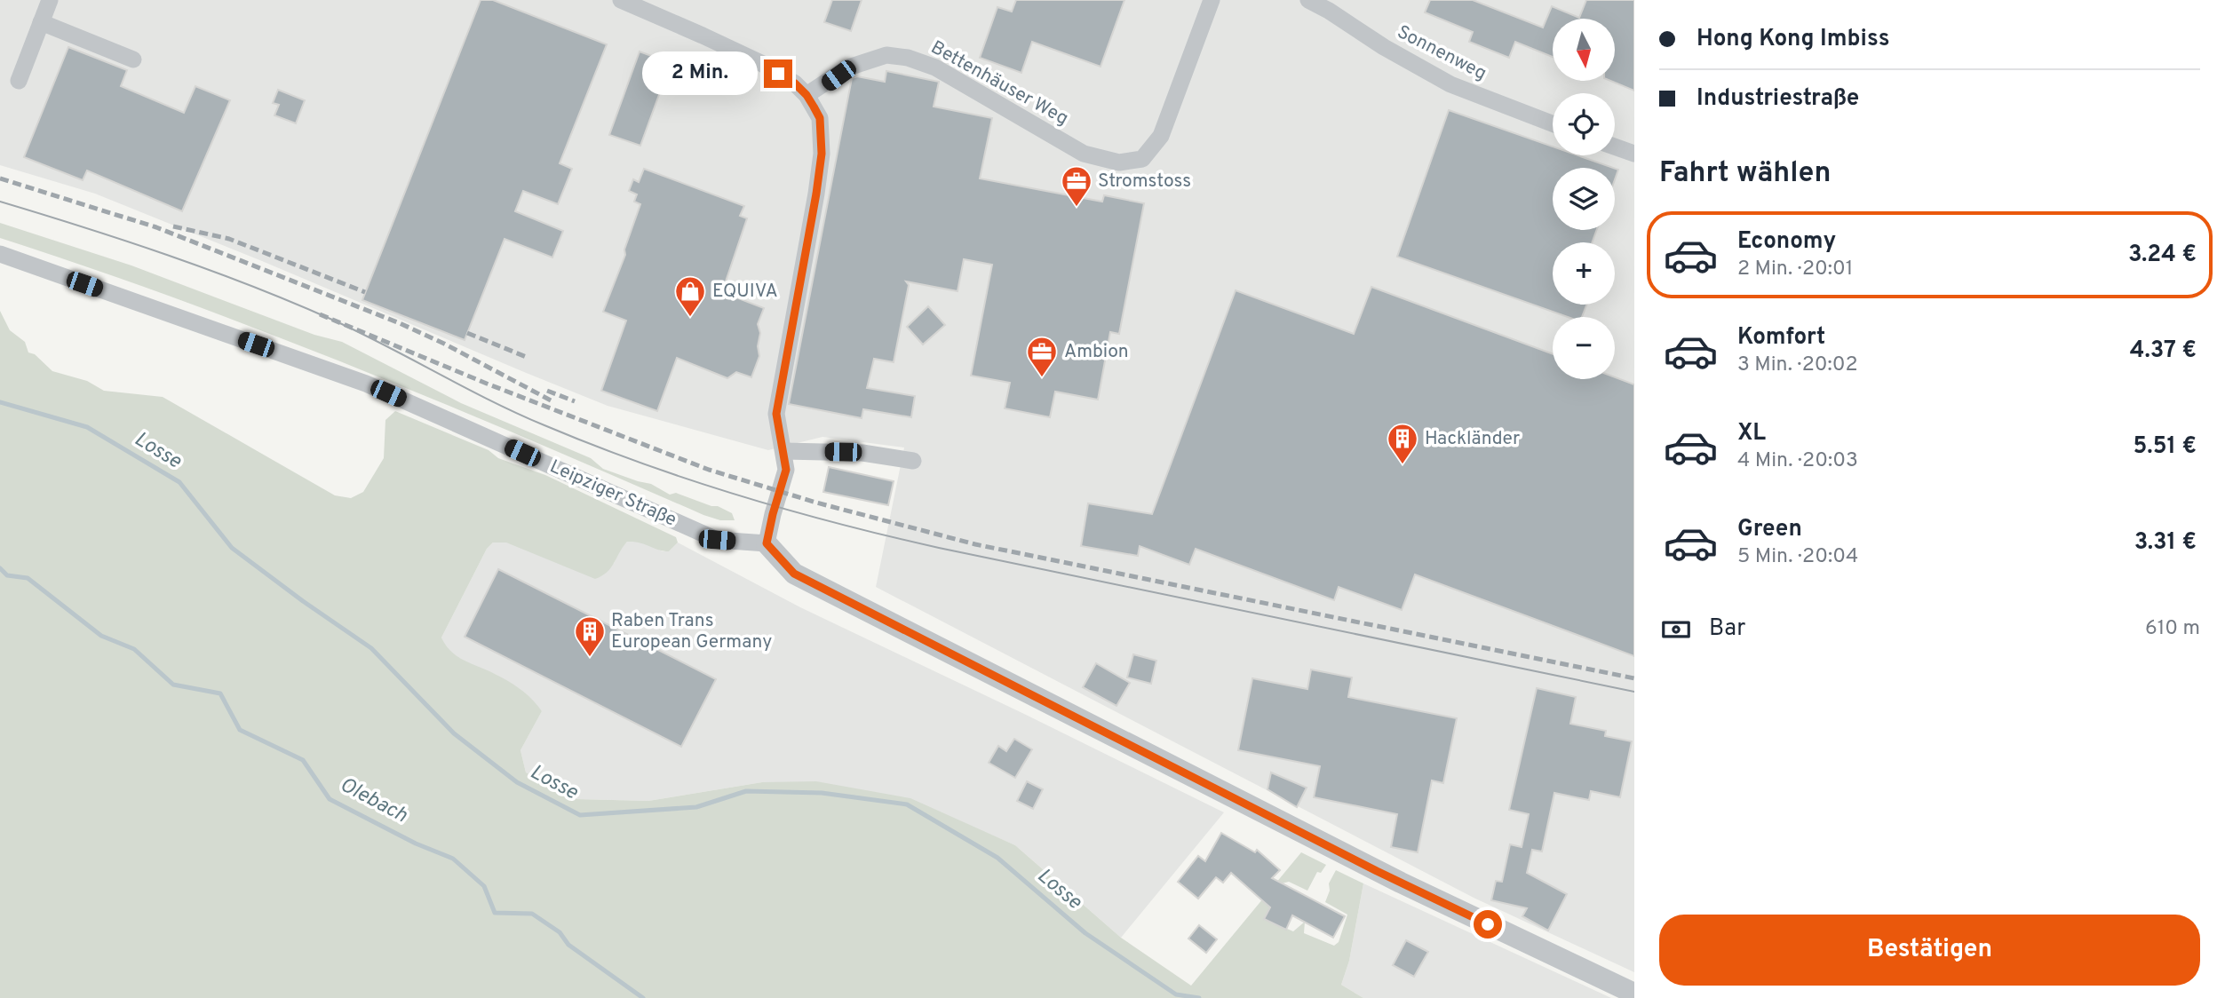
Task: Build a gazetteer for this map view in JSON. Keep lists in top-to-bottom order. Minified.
{"streets":{"street":["Sonnenweg","Bettenhäuser Weg","Leipziger Straße"]},"water":["Losse","Olebach"],"places":{"office":["Stromstoss","Ambion"],"shop":["EQUIVA"],"building":["Hackländer","Raben Trans European Germany"]},"north":"bottom","page":{"banner":["Hong Kong Imbiss","Industriestraße"],"map_buttons":["+","−"],"bubble":"2 Min.","heading":"Fahrt wählen","list":[{"name":"Economy","note":"2 Min. · 20:01","value":"3.24 €"},{"name":"Komfort","note":"3 Min. · 20:02","value":"4.37 €"},{"name":"XL","note":"4 Min. · 20:03","value":"5.51 €"},{"name":"Green","note":"5 Min. · 20:04","value":"3.31 €"}],"pay":["Bar","610 m"],"buttons":"Bestätigen"}}
